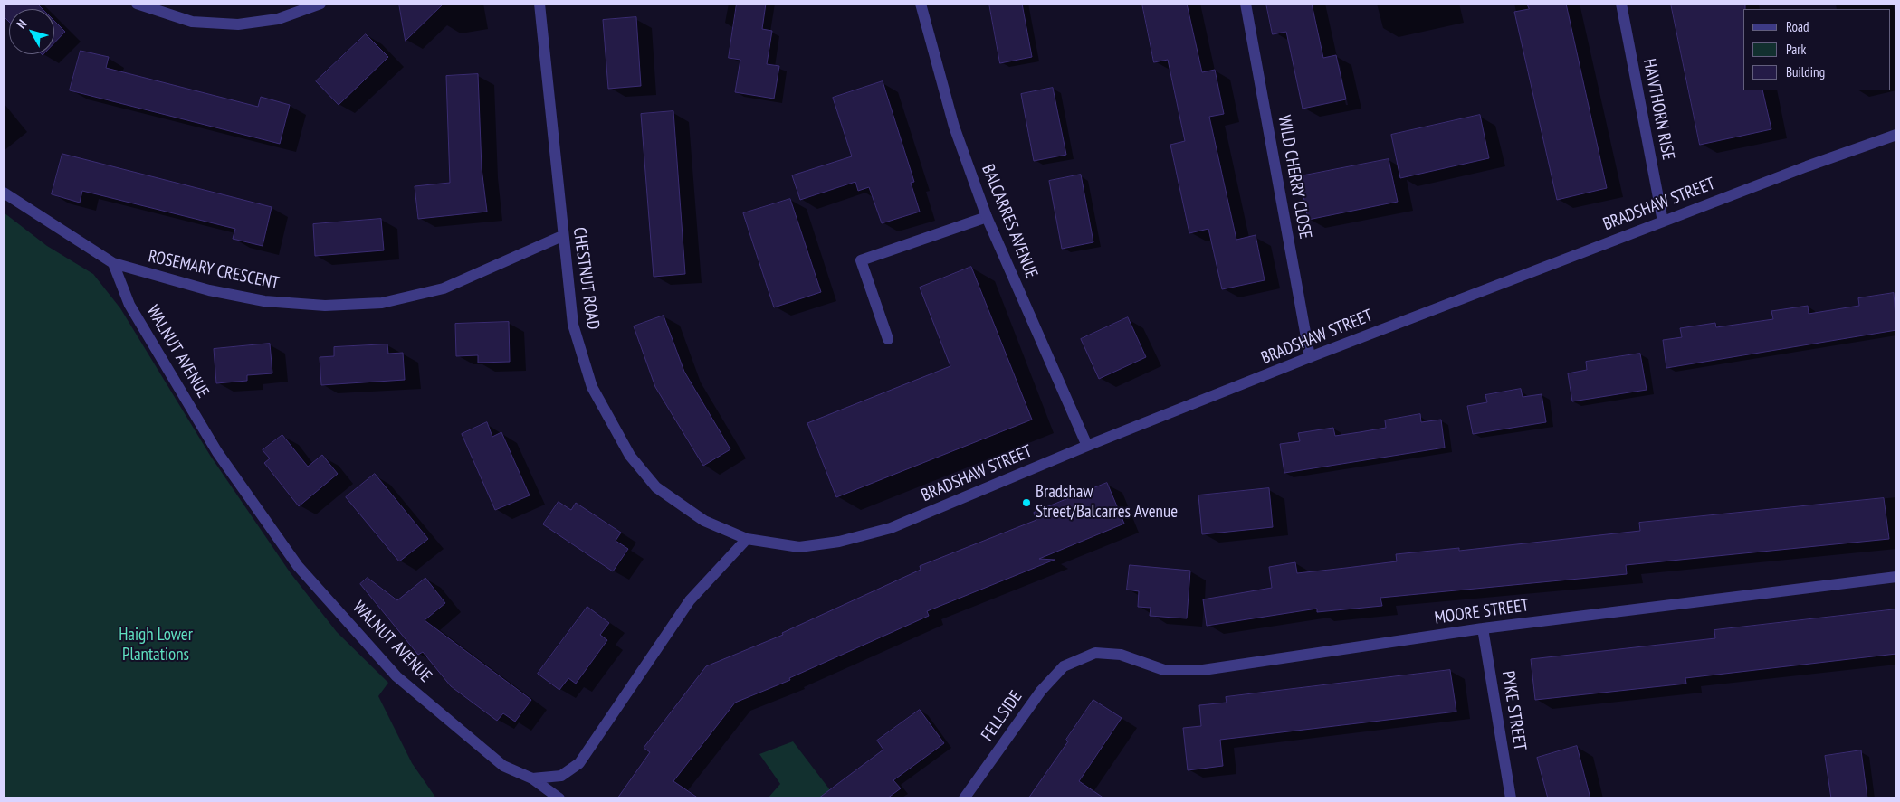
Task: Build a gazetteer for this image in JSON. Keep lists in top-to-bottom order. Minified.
{"streets":{"street":["HAWTHORN RISE","WILD CHERRY CLOSE","BRADSHAW STREET","BALCARRES AVENUE","ROSEMARY CRESCENT","CHESTNUT ROAD","WALNUT AVENUE","MOORE STREET","PYKE STREET","FELLSIDE"]},"crossings":[["HAWTHORN RISE","BRADSHAW STREET"],["WILD CHERRY CLOSE","BRADSHAW STREET"],["BRADSHAW STREET","BALCARRES AVENUE"],["BRADSHAW STREET","CHESTNUT ROAD"],["BRADSHAW STREET","WALNUT AVENUE"],["ROSEMARY CRESCENT","CHESTNUT ROAD"],["ROSEMARY CRESCENT","WALNUT AVENUE"],["CHESTNUT ROAD","WALNUT AVENUE"],["MOORE STREET","PYKE STREET"],["MOORE STREET","FELLSIDE"]],"parks":["Haigh Lower Plantations"],"places":["Bradshaw Street/Balcarres Avenue"],"legend":["Road","Park","Building"],"north":"top left"}
